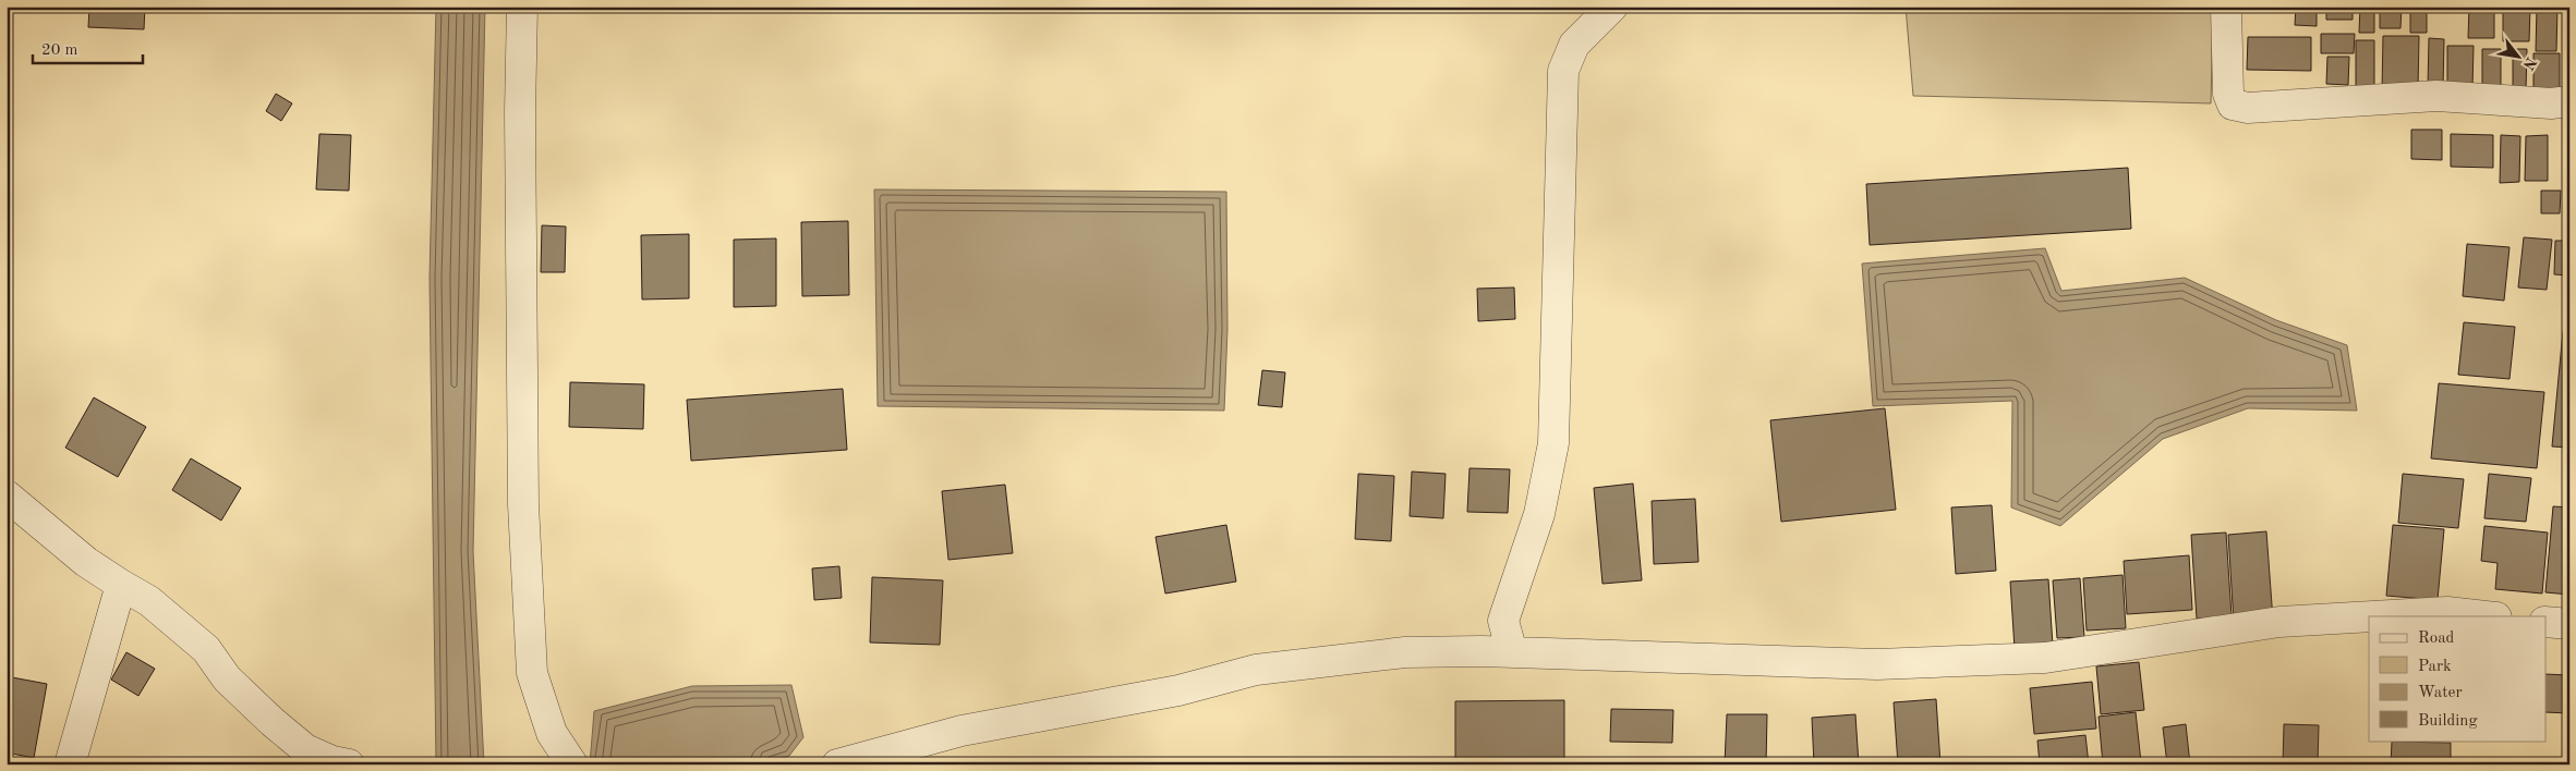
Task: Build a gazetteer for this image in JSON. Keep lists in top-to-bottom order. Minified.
{"legend":["Road","Park","Water","Building"],"scale_bar":"20 m","north":"bottom right"}
